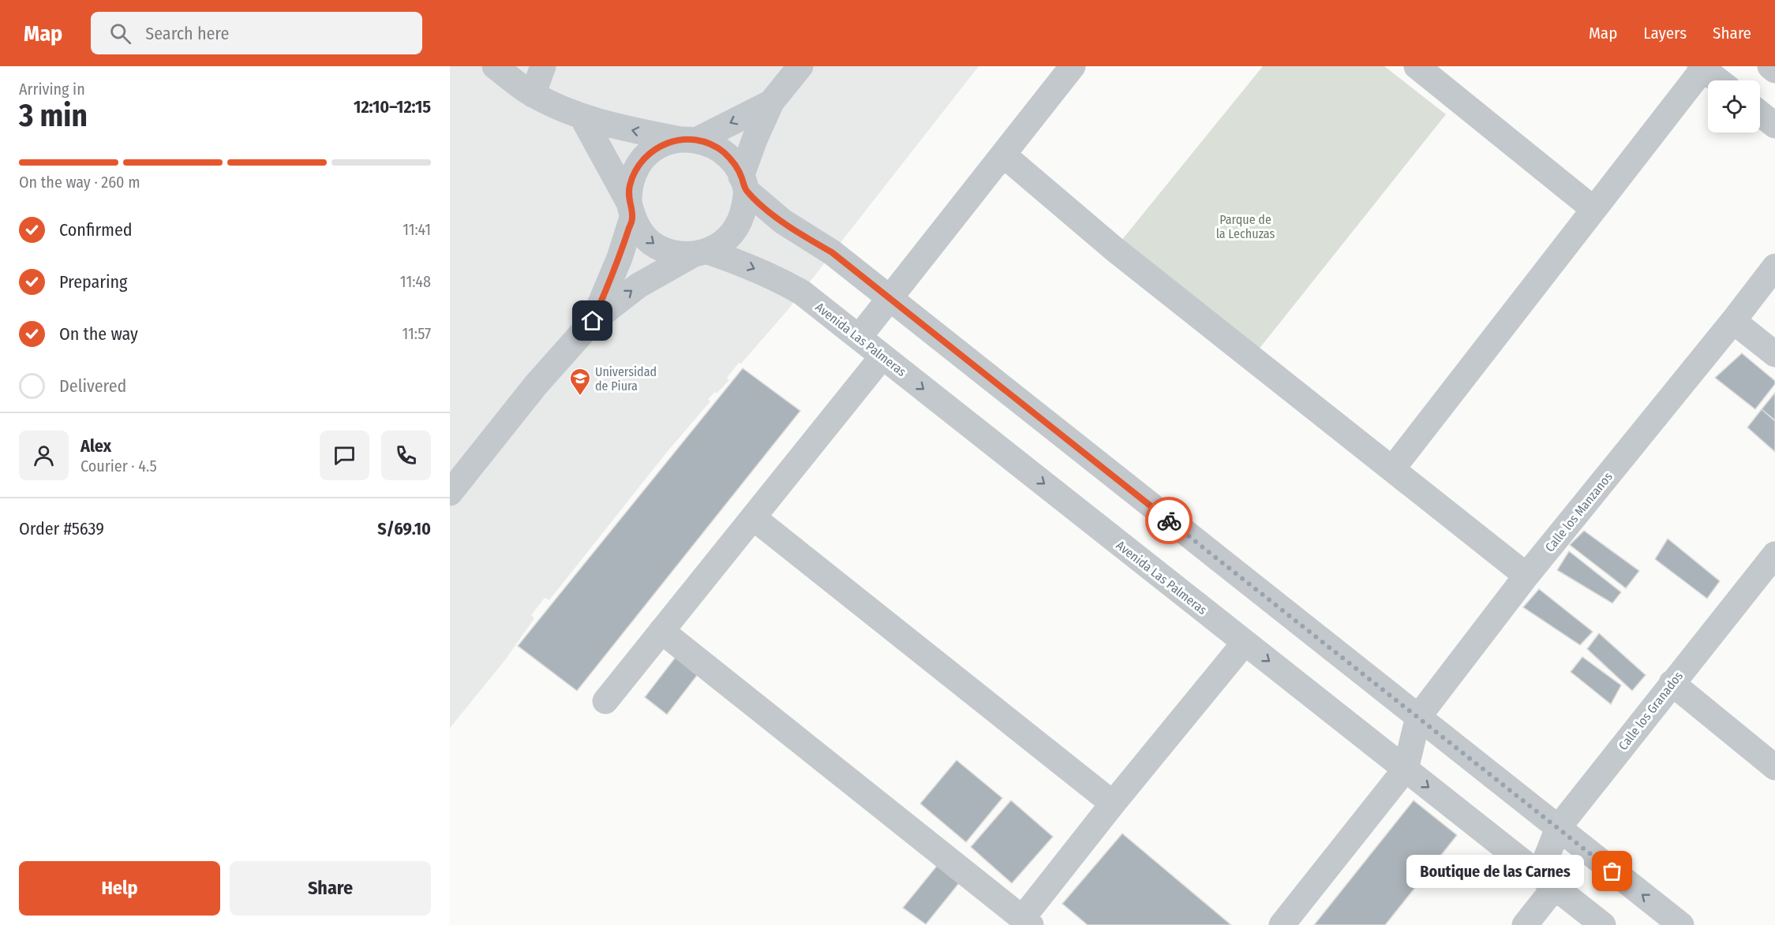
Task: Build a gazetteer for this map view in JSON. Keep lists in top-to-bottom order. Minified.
{"streets":{"street":["Avenida Las Palmeras","Calle los Manzanos","Calle los Granados"]},"crossings":[["Avenida Las Palmeras","Calle los Manzanos"],["Avenida Las Palmeras","Calle los Granados"]],"parks":["Parque de la Lechuzas"],"places":{"school or university":["Universidad de Piura"],"other":["Boutique de las Carnes"]},"page":{"header":"Map","search":"Search here","nav":["Map","Layers","Share"],"heading":["3 min","Arriving in","12:10–12:15"],"panel":["Alex","Courier · 4.5","Order #5639","S/69.10"],"bar":"On the way · 260 m","list":[["Confirmed","11:41"],["Preparing","11:48"],["On the way","11:57"],"Delivered"],"buttons":["Help","Share"],"bubble":"Boutique de las Carnes"}}
